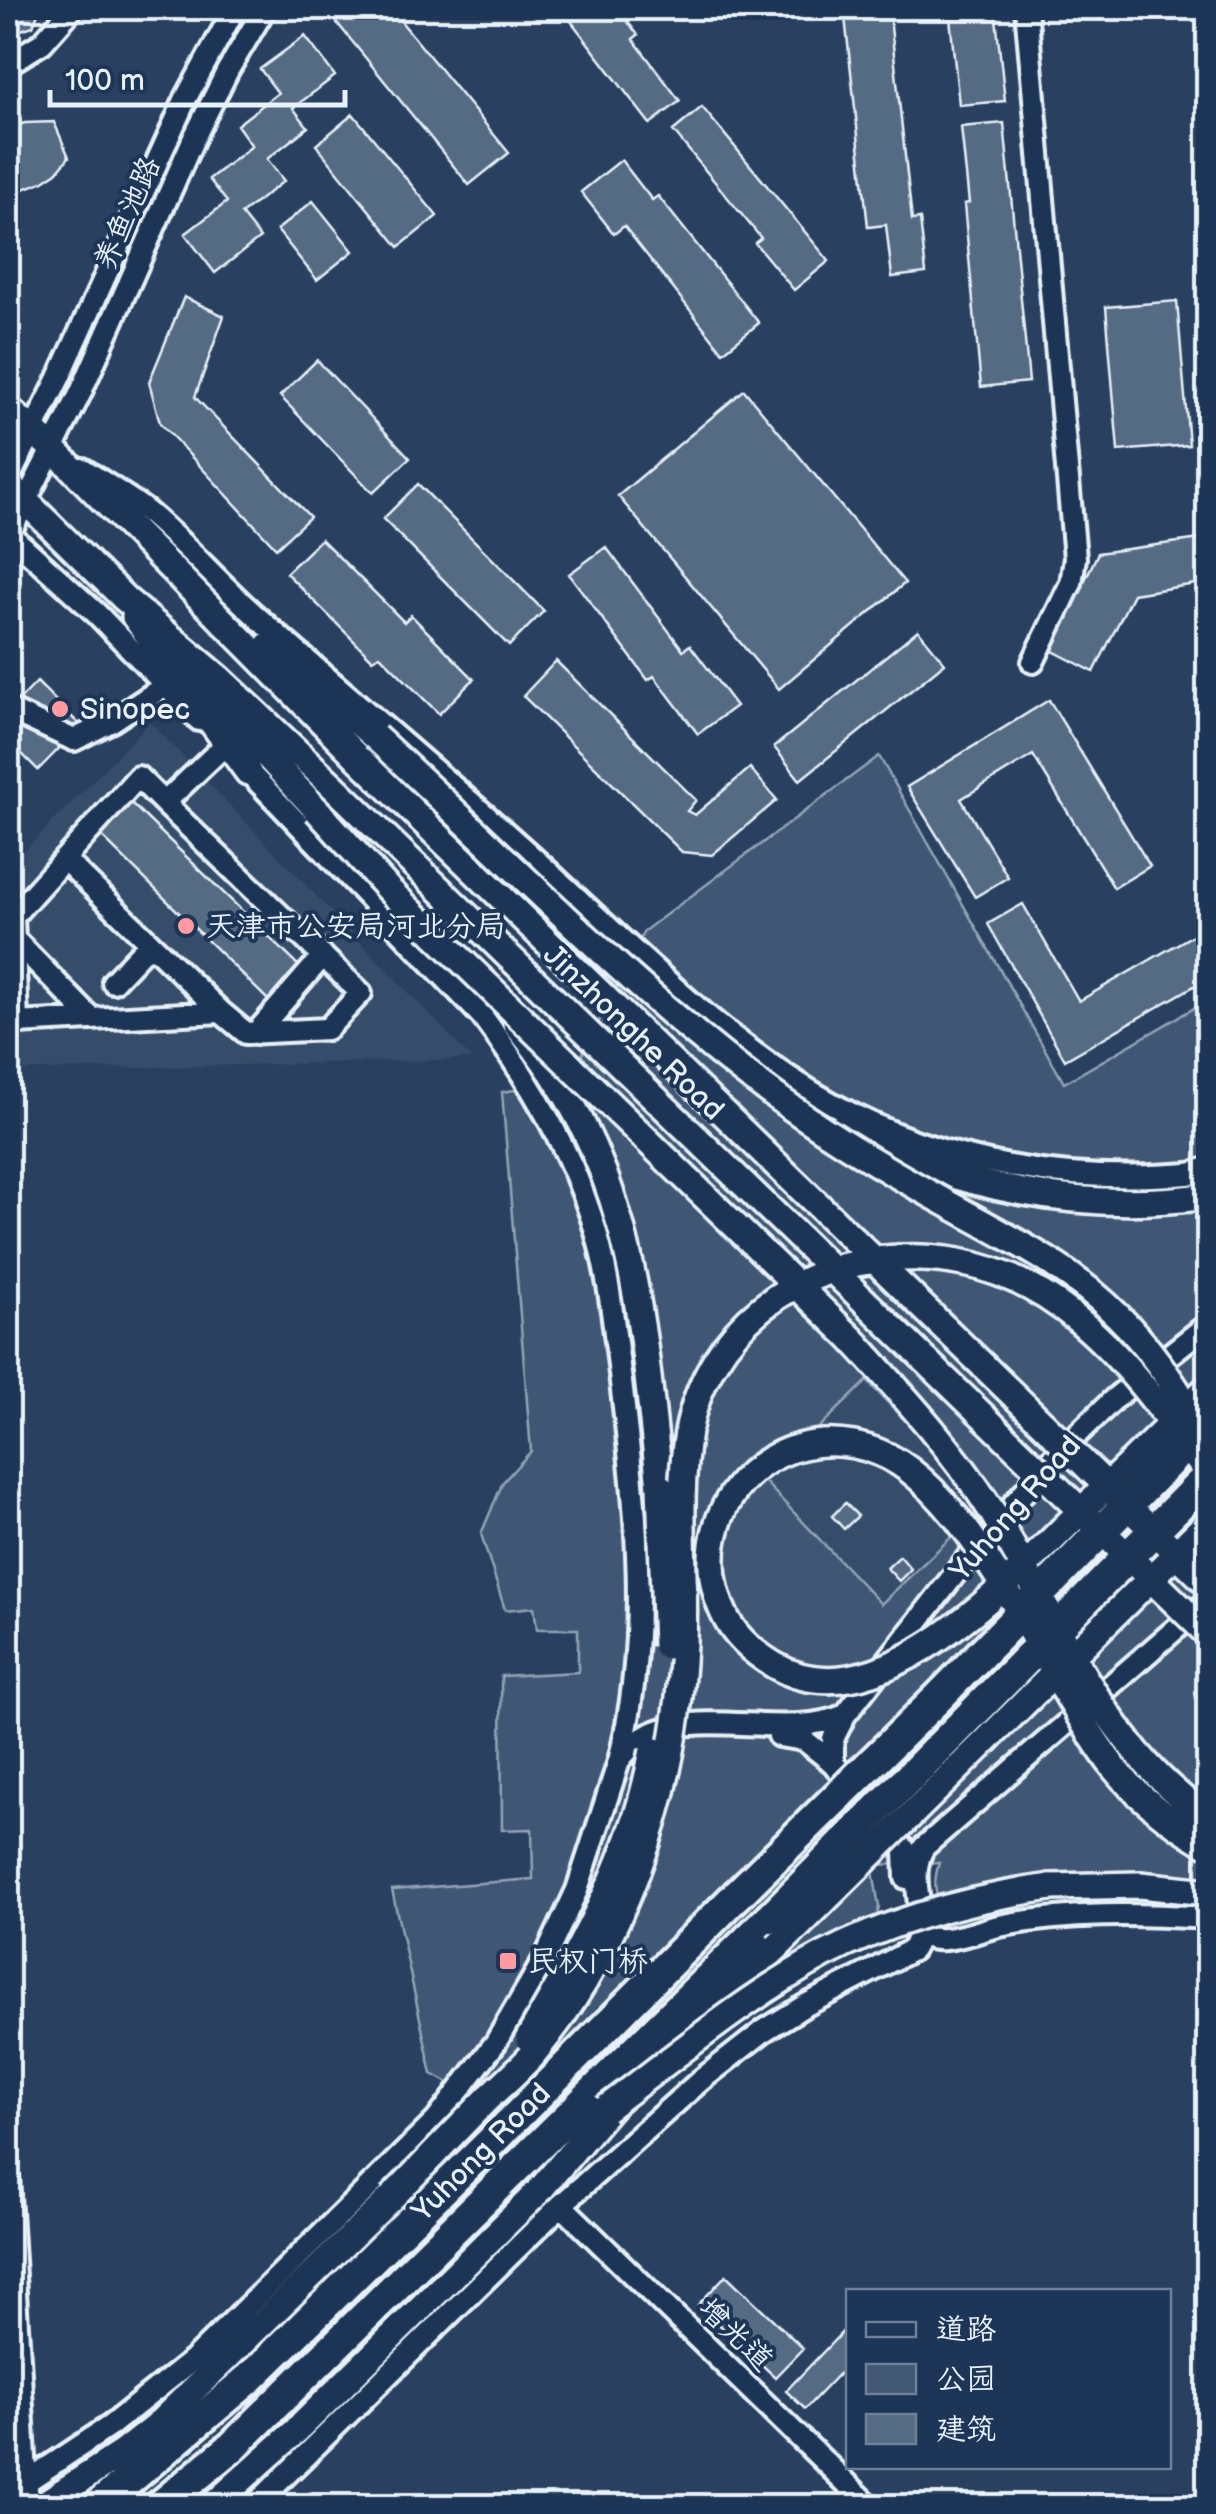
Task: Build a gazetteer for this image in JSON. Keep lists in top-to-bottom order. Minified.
{"streets":{"highway":["Yuhong Road"],"main road":["Jinzhonghe Road"],"street":["养鱼池路","增光道"]},"crossings":[["养鱼池路","Jinzhonghe Road"]],"places":{"other":["Sinopec","天津市公安局河北分局"],"transit":["民权门桥"]},"legend":["道路","公园","建筑"],"scale_bar":"100 m"}
